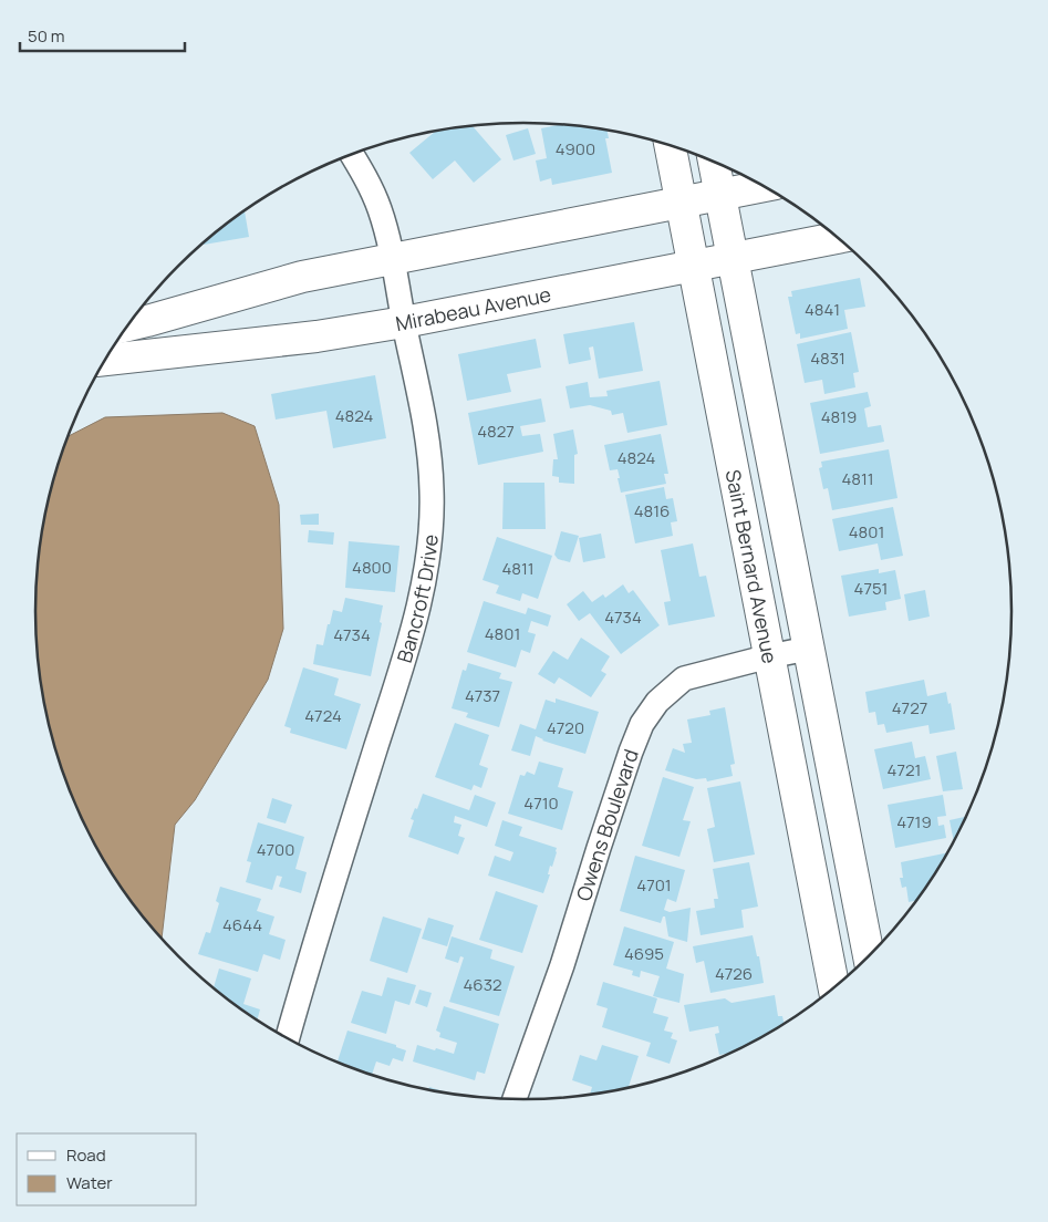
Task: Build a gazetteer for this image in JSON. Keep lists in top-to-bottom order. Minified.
{"streets":{"main road":["Mirabeau Avenue","Saint Bernard Avenue"],"street":["Bancroft Drive","Owens Boulevard"]},"crossings":[["Mirabeau Avenue","Saint Bernard Avenue"],["Mirabeau Avenue","Bancroft Drive"],["Saint Bernard Avenue","Owens Boulevard"]],"house_numbers":["4900","4841","4831","4824","4819","4827","4824","4811","4816","4801","4800","4811","4751","4734","4801","4734","4737","4727","4724","4720","4721","4710","4719","4700","4701","4644","4695","4726","4632"],"legend":["Road","Water"],"scale_bar":"50 m"}
